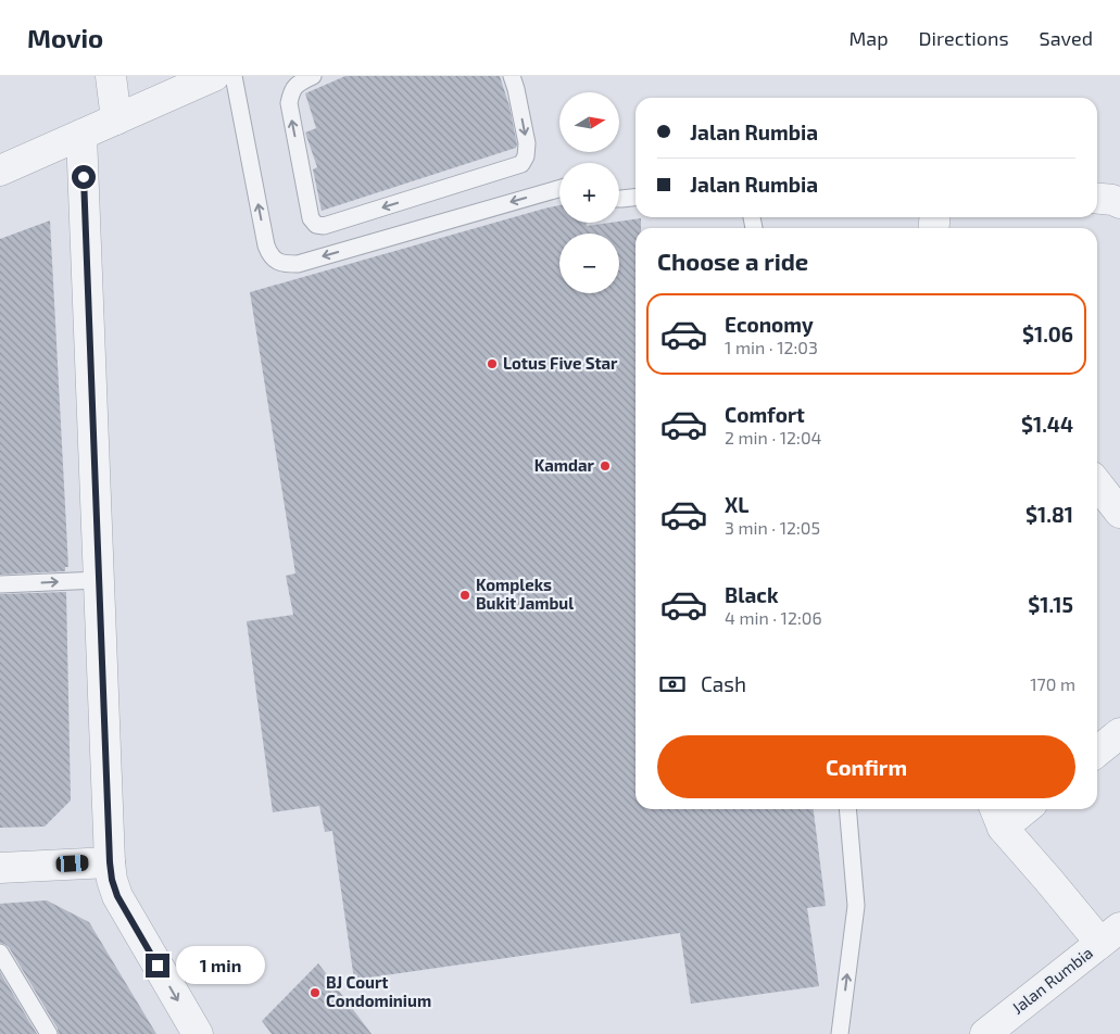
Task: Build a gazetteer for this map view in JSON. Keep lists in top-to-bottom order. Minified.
{"streets":{"street":["Jalan Rumbia"]},"places":["Lotus Five Star","Kamdar","Kompleks Bukit Jambul","BJ Court Condominium"],"north":"right","page":{"header":"Movio","nav":["Map","Directions","Saved"],"map_buttons":["+","−"],"banner":["Jalan Rumbia","Jalan Rumbia"],"heading":"Choose a ride","list":[{"name":"Economy","note":"1 min · 12:03","value":"$1.06"},{"name":"Comfort","note":"2 min · 12:04","value":"$1.44"},{"name":"XL","note":"3 min · 12:05","value":"$1.81"},{"name":"Black","note":"4 min · 12:06","value":"$1.15"}],"pay":["Cash","170 m"],"buttons":"Confirm","bubble":"1 min"}}
